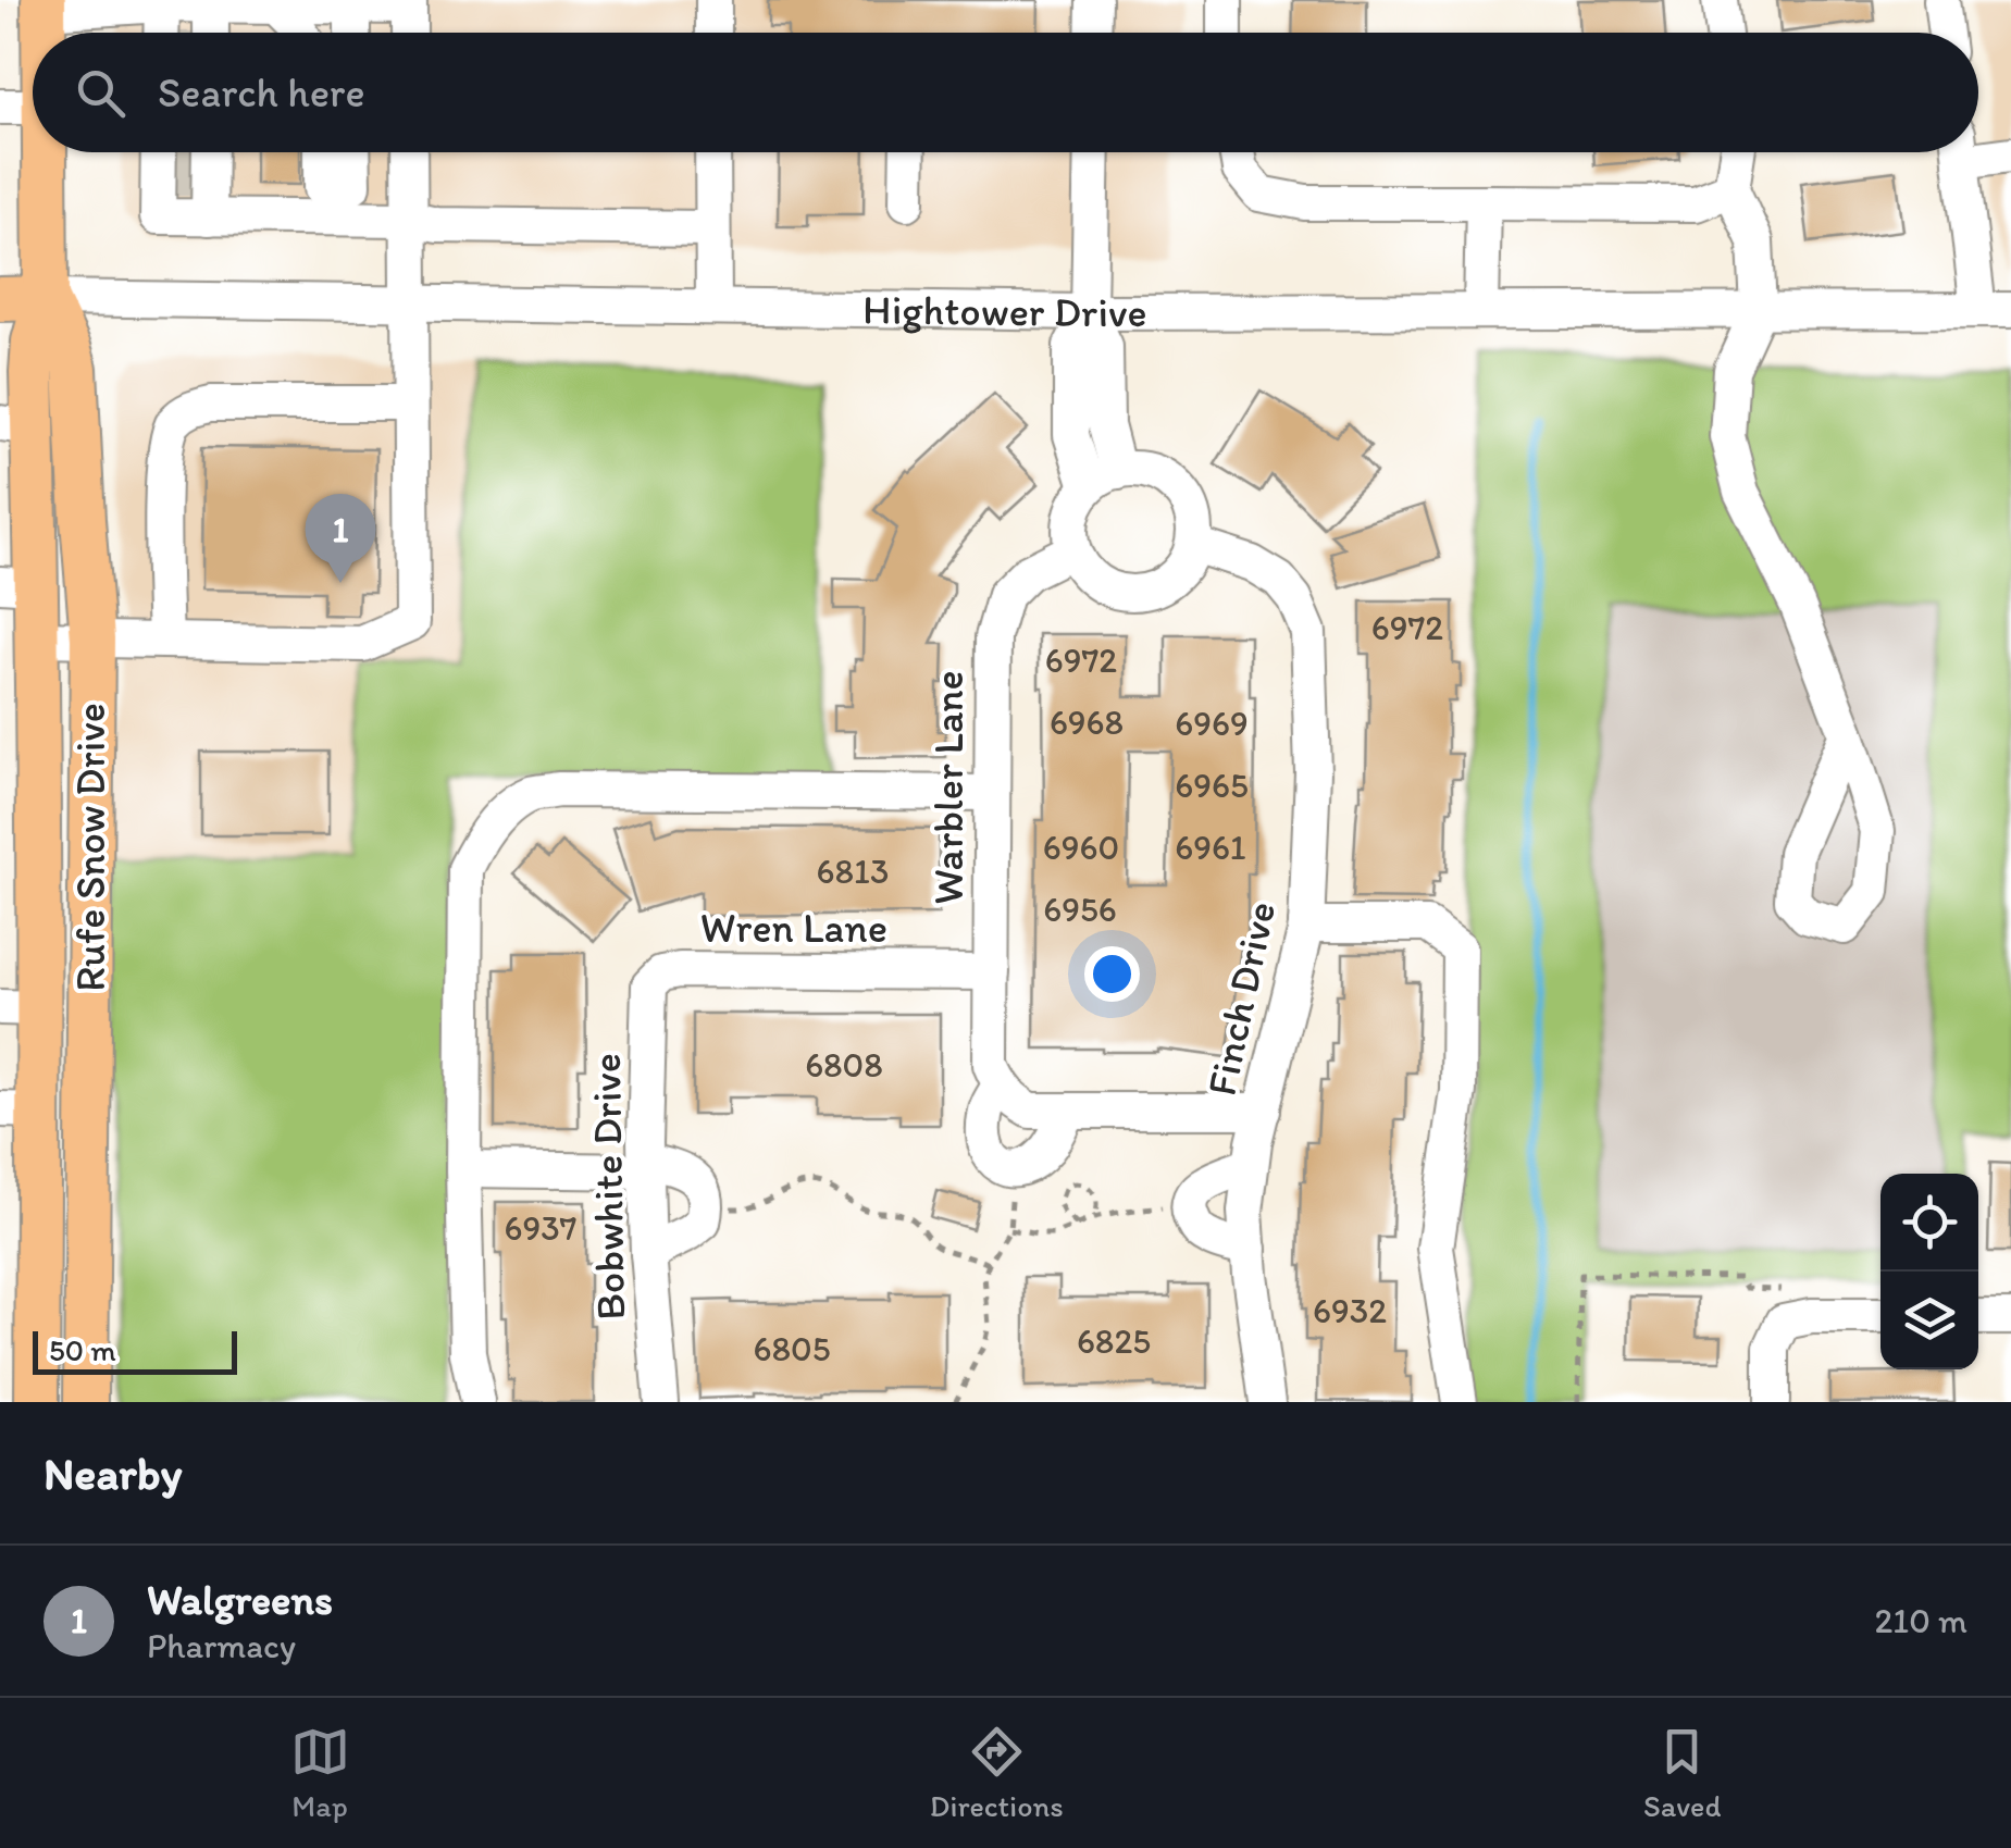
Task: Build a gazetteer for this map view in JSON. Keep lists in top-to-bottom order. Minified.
{"streets":{"main road":["Hightower Drive","Rufe Snow Drive"],"street":["Warbler Lane","Wren Lane","Finch Drive","Bobwhite Drive"]},"crossings":[["Hightower Drive","Rufe Snow Drive"],["Warbler Lane","Wren Lane"],["Warbler Lane","Finch Drive"],["Wren Lane","Bobwhite Drive"]],"house_numbers":["6972","6972","6968","6969","6965","6960","6961","6813","6956","6808","6937","6932","6825","6805"],"scale_bar":"50 m","page":{"search":"Search here","pins":"1","scale":"50 m","heading":"Nearby","list":[{"mark":"1","name":"Walgreens","note":"Pharmacy","value":"210 m"}],"nav":["Map","Directions","Saved"]}}
